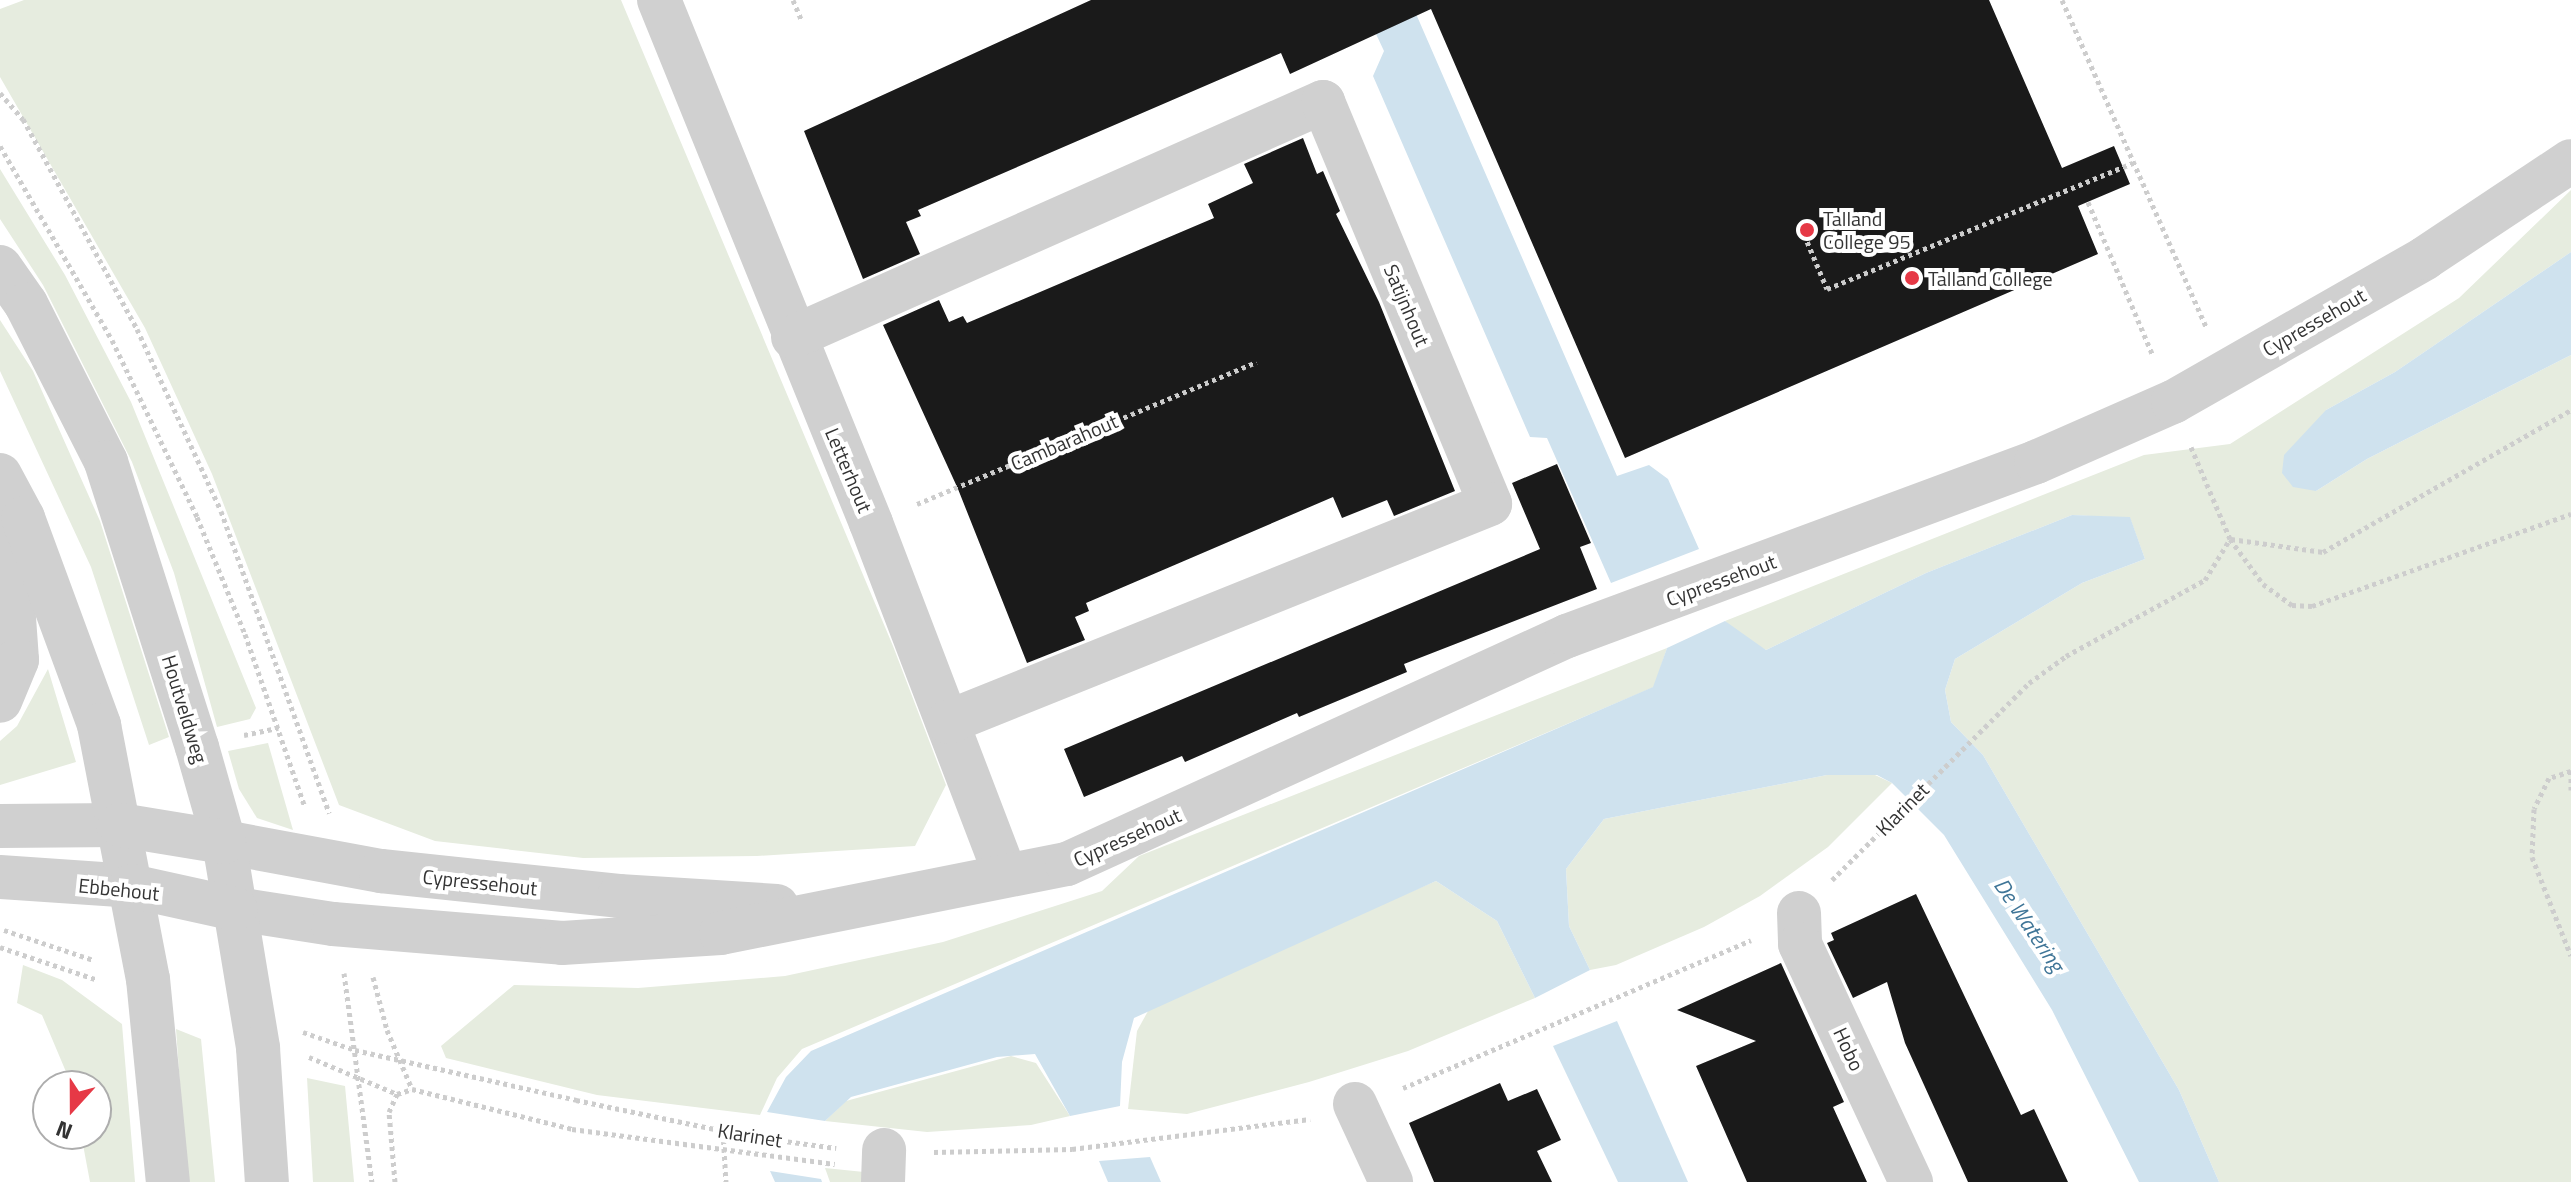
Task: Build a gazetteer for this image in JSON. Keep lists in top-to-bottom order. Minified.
{"streets":{"street":["Satijnhout","Cypressehout","Letterhout","Houtveldweg","Ebbehout","Hobo"],"path":["Cambarahout","Klarinet"]},"crossings":[["Satijnhout","Letterhout"],["Cypressehout","Letterhout"],["Cypressehout","Houtveldweg"],["Cypressehout","Ebbehout"],["Cambarahout","Letterhout"],["Houtveldweg","Ebbehout"],["Klarinet","Hobo"]],"water":["De Watering"],"places":["Talland College 95","Talland College"],"north":"bottom"}
